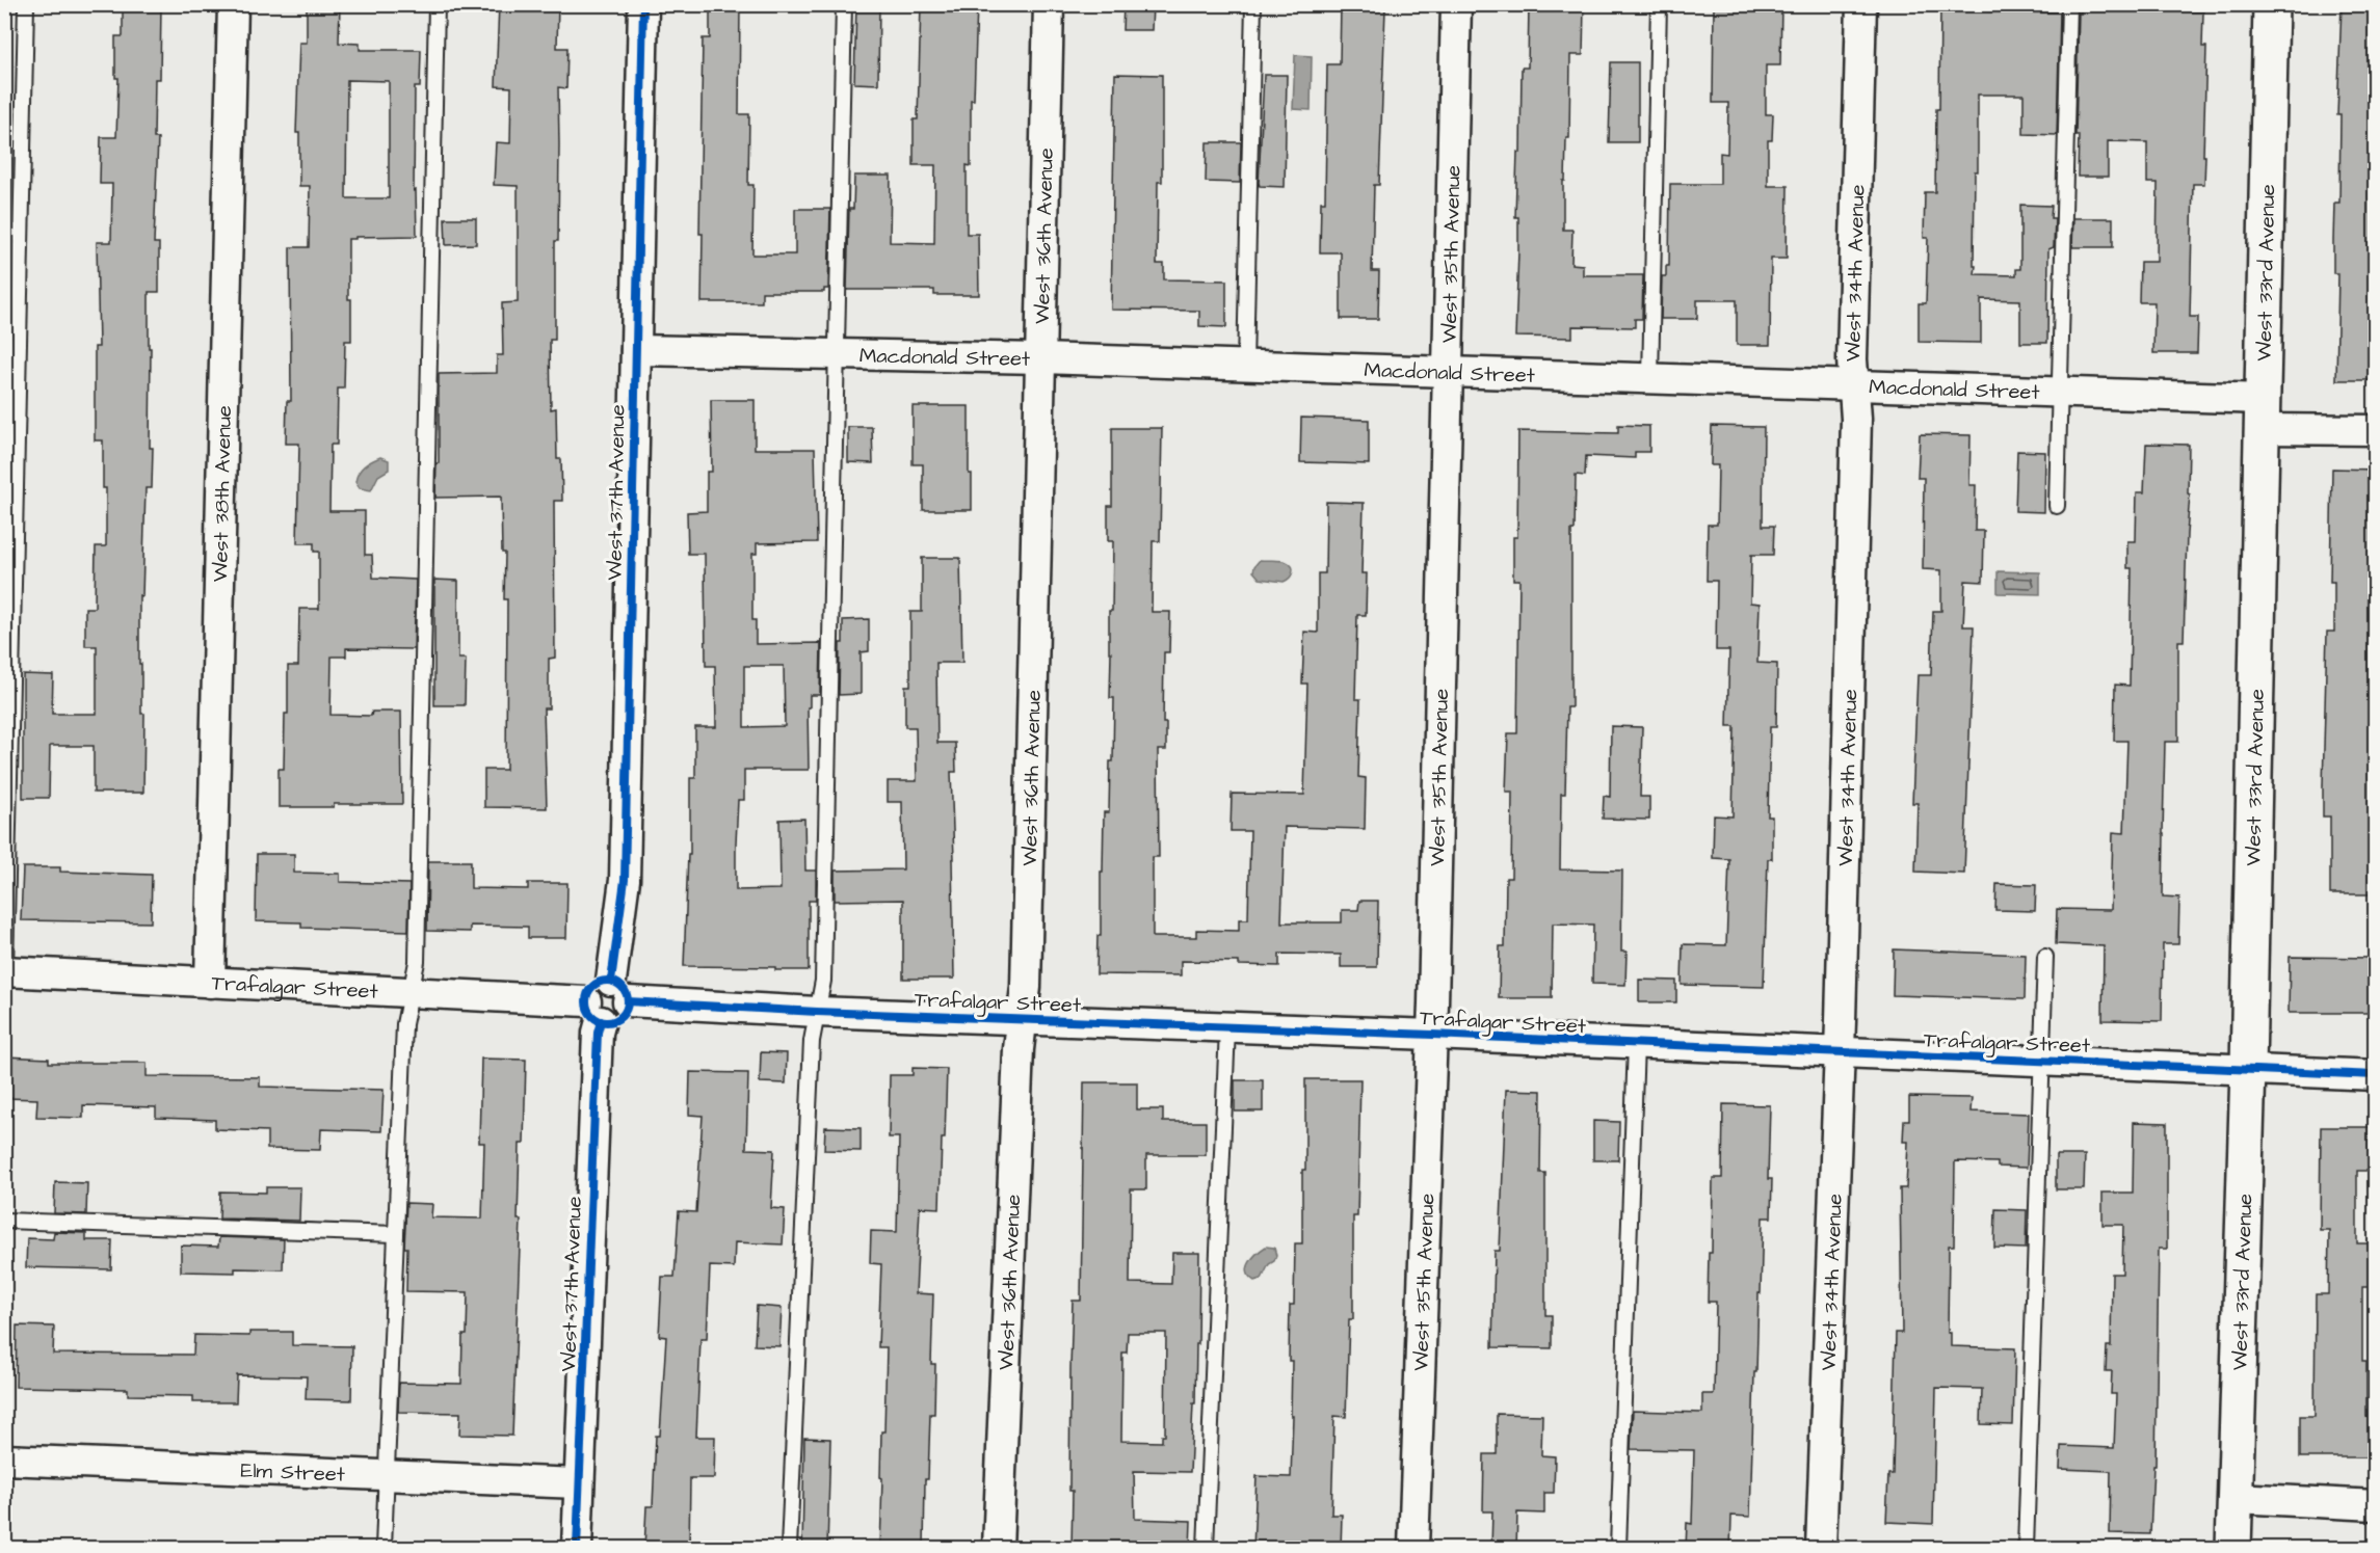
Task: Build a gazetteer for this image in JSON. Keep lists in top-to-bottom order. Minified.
{"streets":{"street":["West 36th Avenue","West 35th Avenue","West 34th Avenue","West 33rd Avenue","Macdonald Street","West 37th Avenue","West 38th Avenue","Trafalgar Street","Elm Street"]},"crossings":[["West 36th Avenue","Macdonald Street"],["West 36th Avenue","Trafalgar Street"],["West 35th Avenue","Macdonald Street"],["West 35th Avenue","Trafalgar Street"],["West 34th Avenue","Macdonald Street"],["West 34th Avenue","Trafalgar Street"],["West 33rd Avenue","Macdonald Street"],["West 33rd Avenue","Trafalgar Street"],["Macdonald Street","West 37th Avenue"],["West 37th Avenue","Trafalgar Street"],["West 37th Avenue","Elm Street"],["West 38th Avenue","Trafalgar Street"]]}
